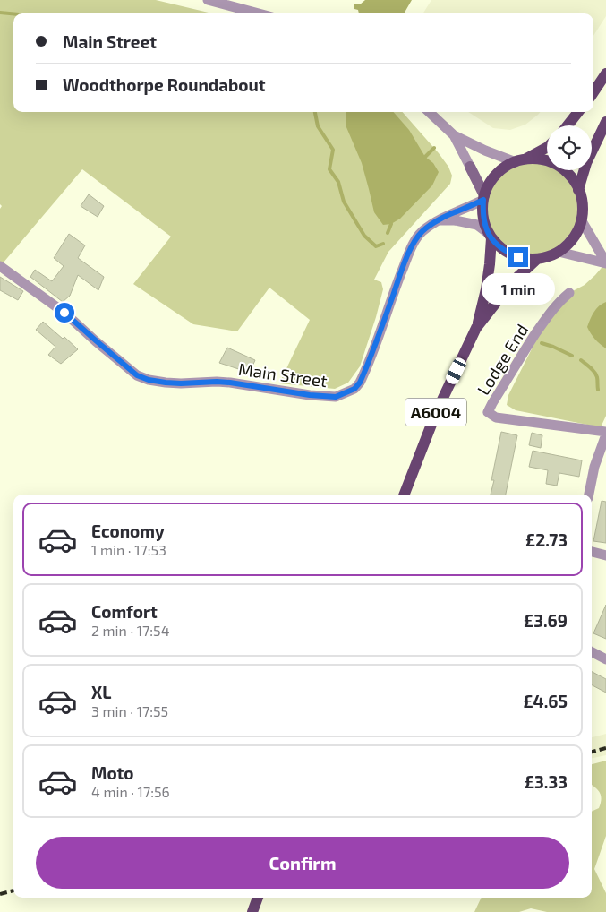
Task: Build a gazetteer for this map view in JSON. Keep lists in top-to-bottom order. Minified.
{"streets":{"main road":["A6004"],"street":["Lodge End","Main Street"]},"crossings":[["Main Street","A6004"]],"page":{"banner":["Main Street","Woodthorpe Roundabout"],"bubble":"1 min","list":[{"name":"Economy","note":"1 min · 17:53","value":"£2.73"},{"name":"Comfort","note":"2 min · 17:54","value":"£3.69"},{"name":"XL","note":"3 min · 17:55","value":"£4.65"},{"name":"Moto","note":"4 min · 17:56","value":"£3.33"}],"buttons":"Confirm"}}
